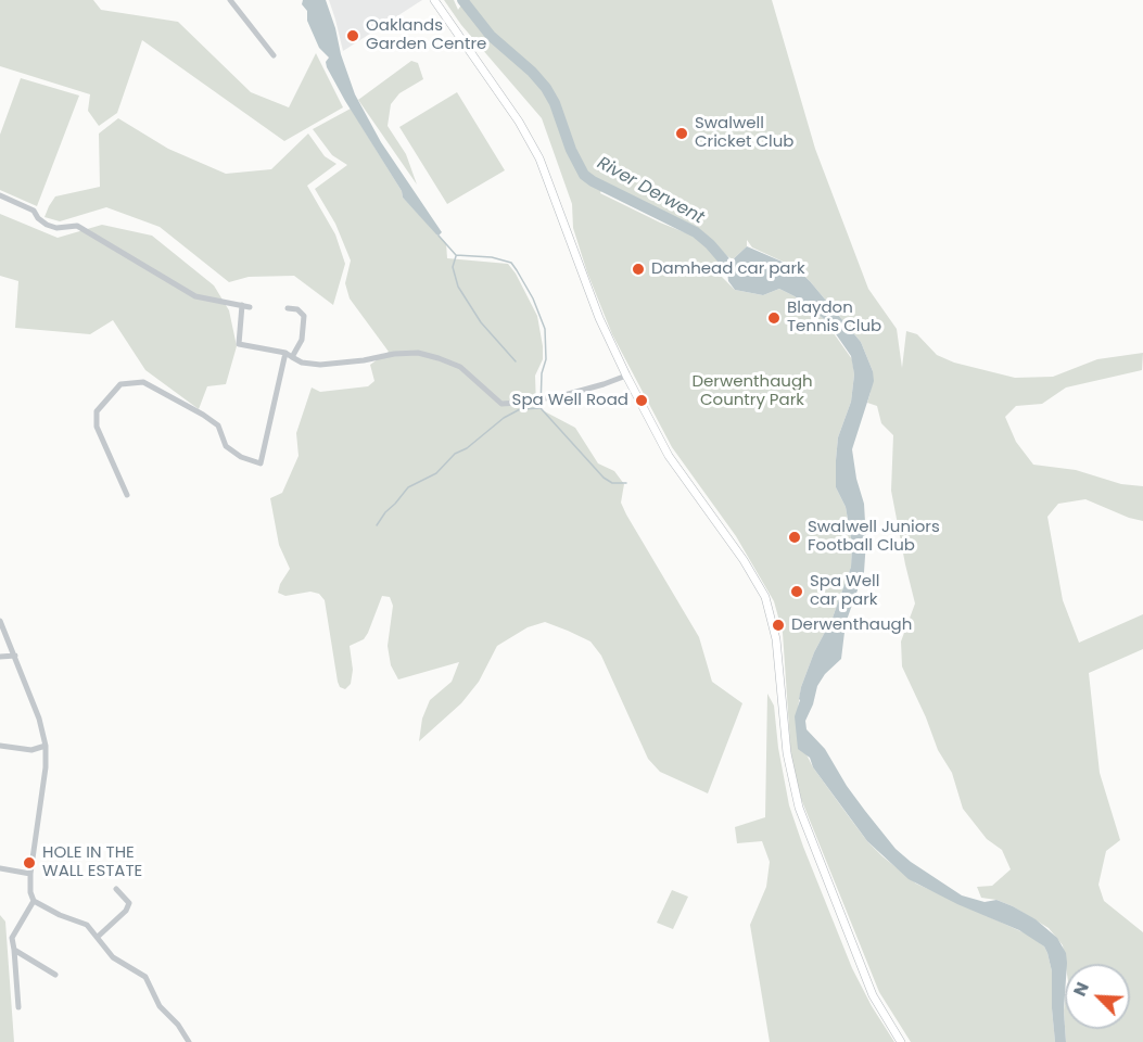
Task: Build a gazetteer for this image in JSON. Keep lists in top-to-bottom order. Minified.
{"water":["River Derwent"],"parks":["Derwenthaugh Country Park"],"places":["Oaklands Garden Centre","Swalwell Cricket Club","Damhead car park","Blaydon Tennis Club","Spa Well Road","Swalwell Juniors Football Club","Spa Well car park","Derwenthaugh","HOLE IN THE WALL ESTATE"],"north":"top left"}
